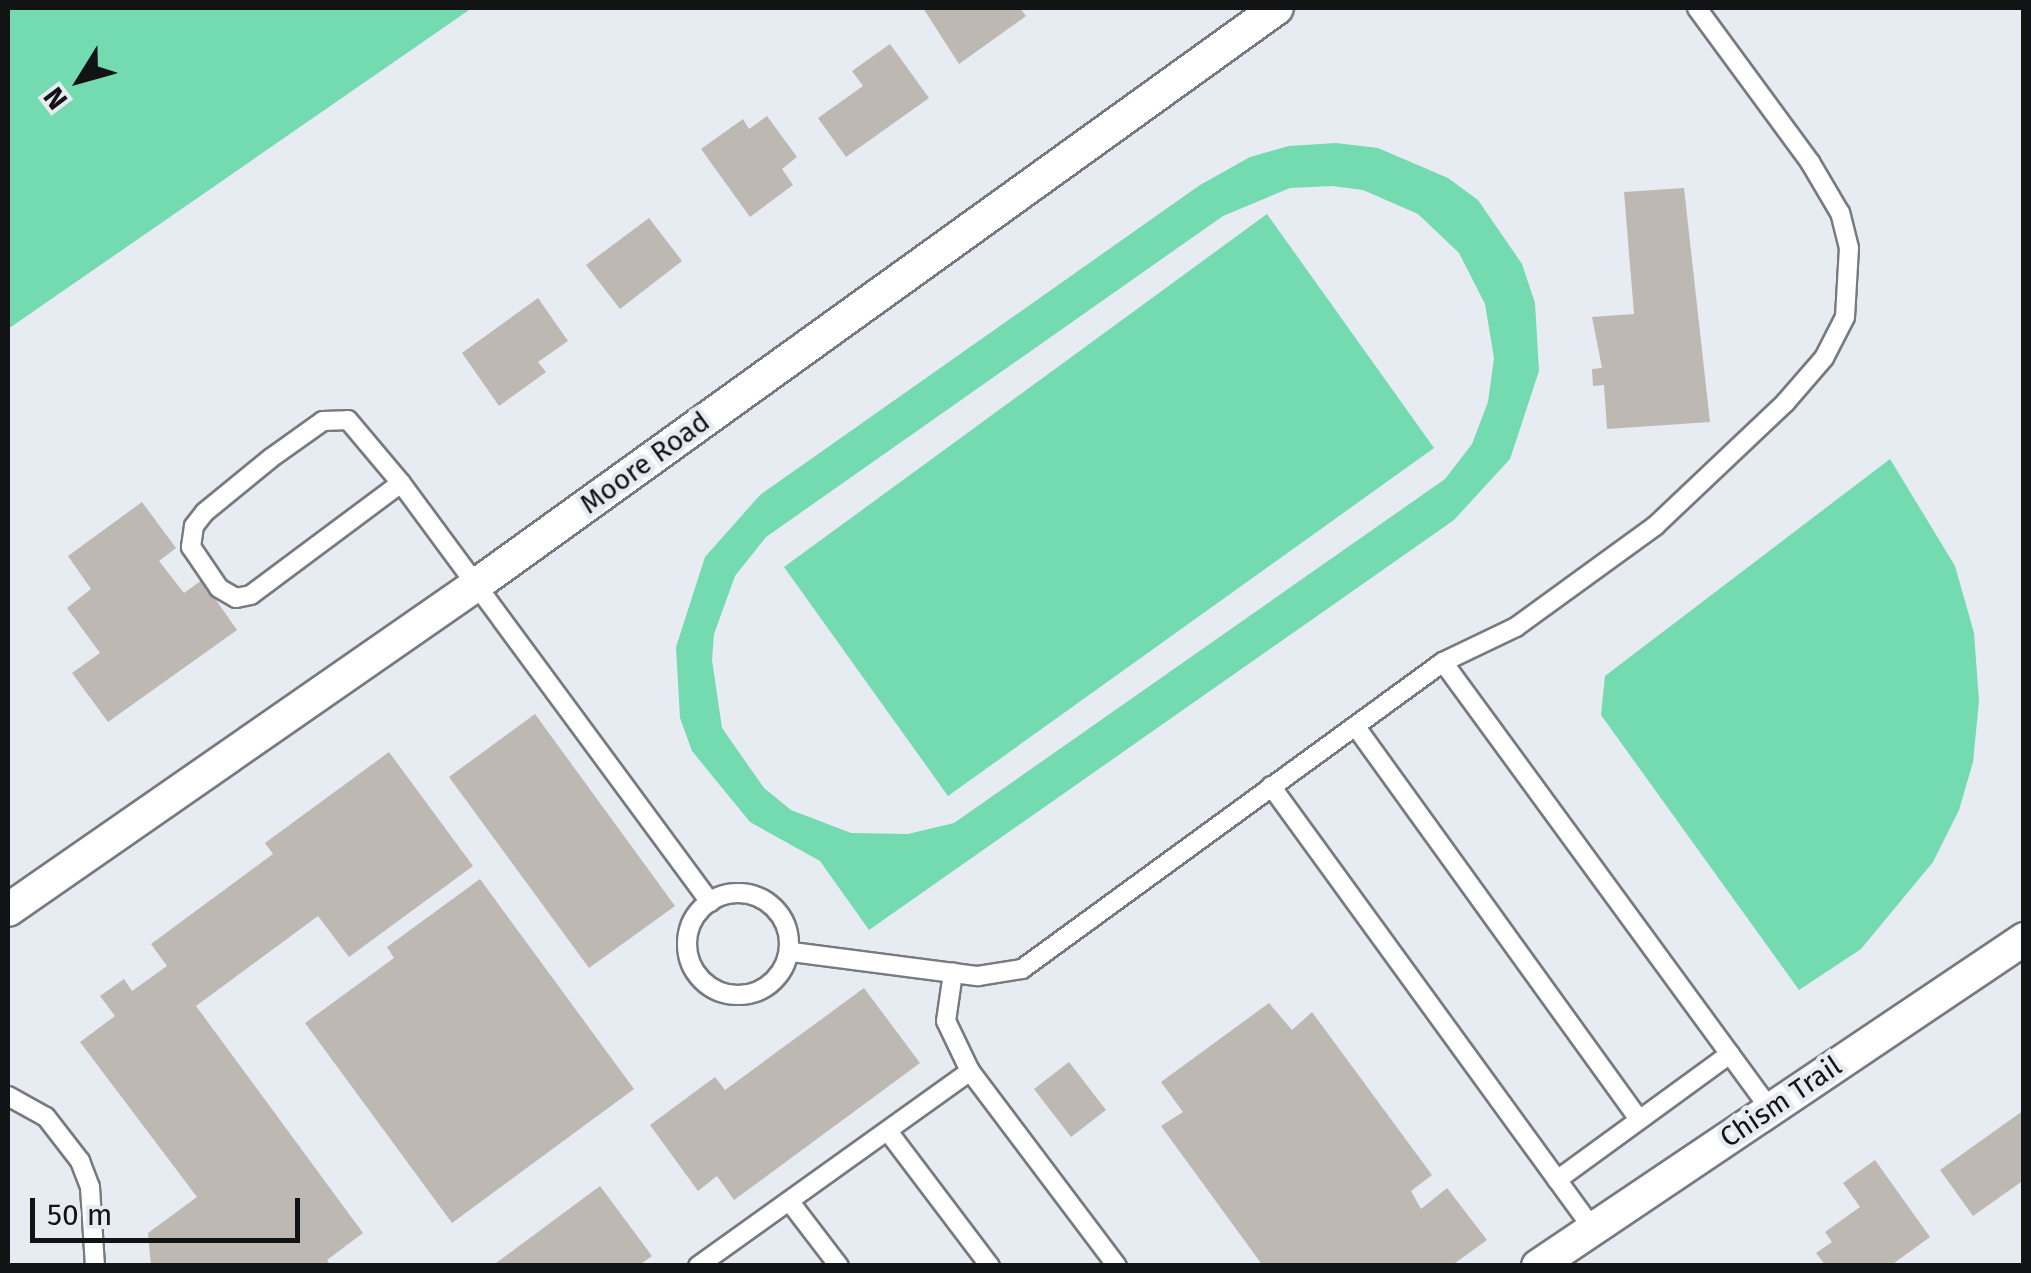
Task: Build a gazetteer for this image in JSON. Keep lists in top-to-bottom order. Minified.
{"streets":{"street":["Moore Road","Chism Trail"]},"scale_bar":"50 m","north":"bottom left"}
